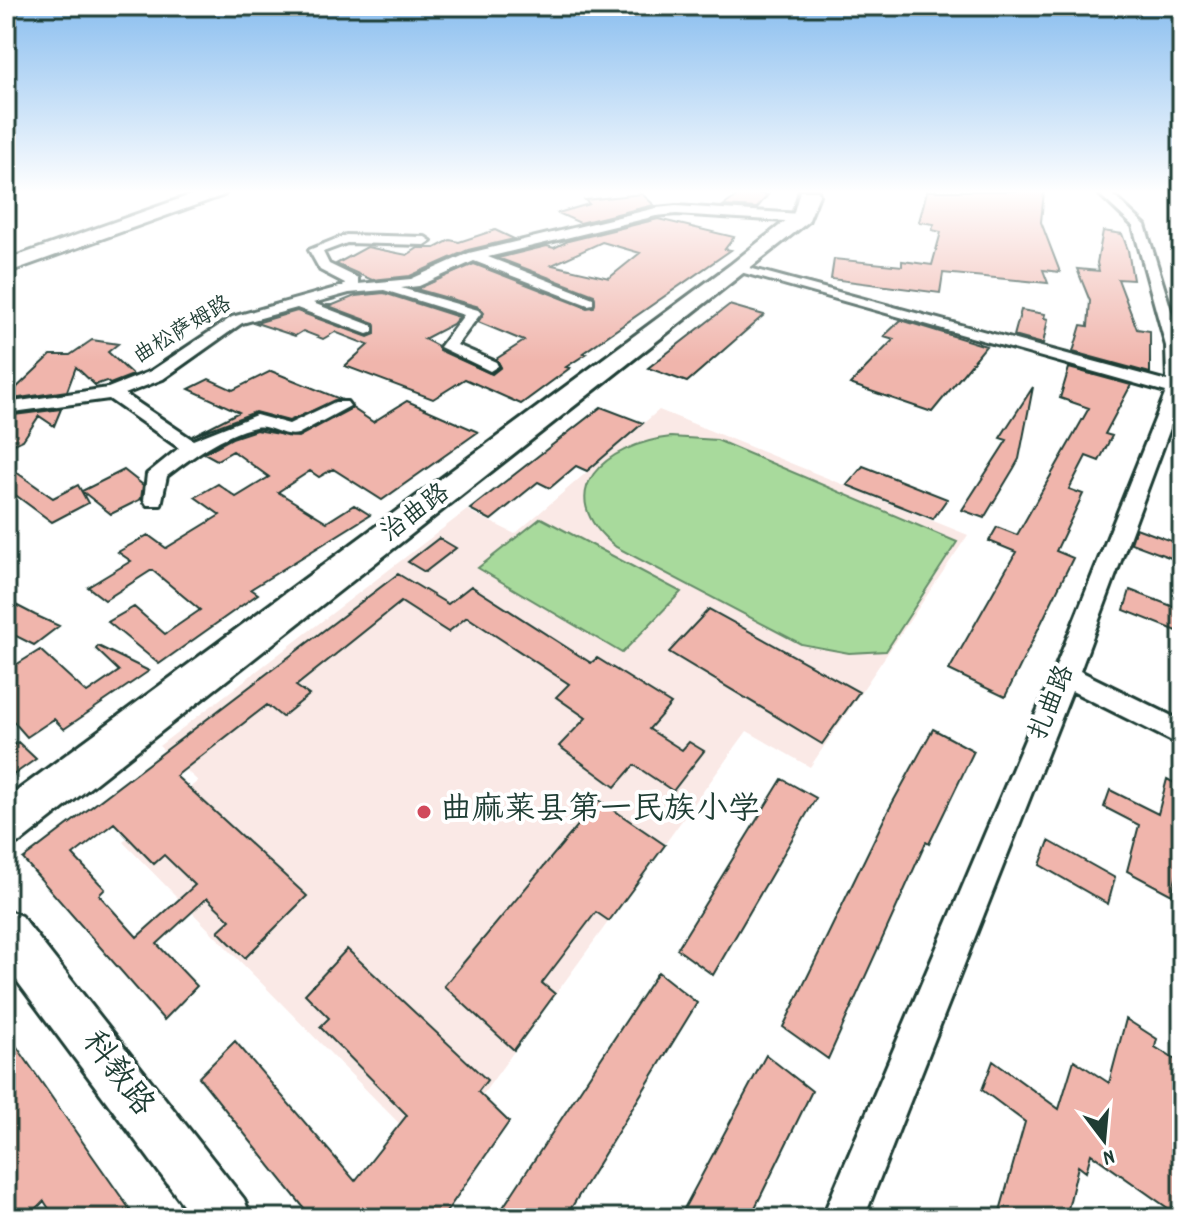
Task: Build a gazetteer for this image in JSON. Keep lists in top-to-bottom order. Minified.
{"streets":{"main road":["治曲路"],"street":["曲松萨姆路","扎曲路","科教路"]},"places":["曲麻莱县第一民族小学"],"north":"bottom"}
